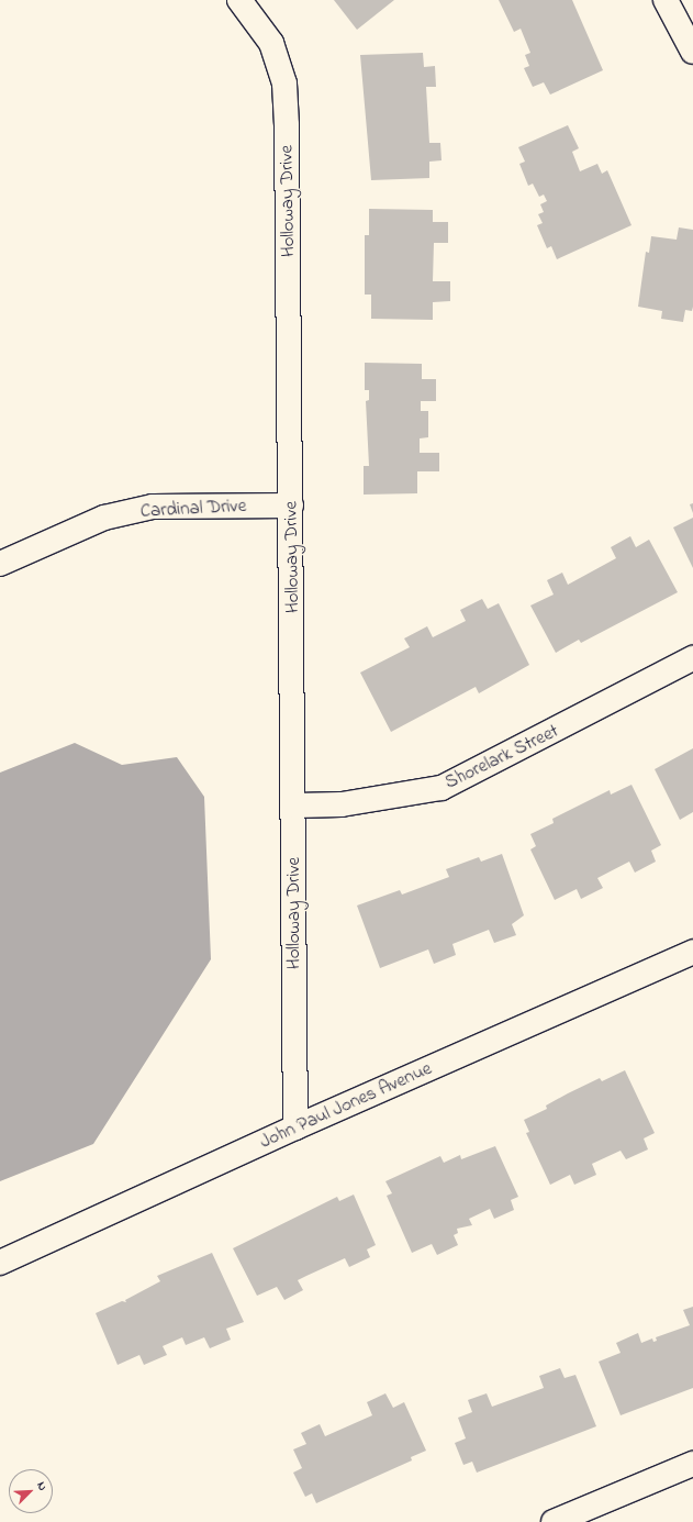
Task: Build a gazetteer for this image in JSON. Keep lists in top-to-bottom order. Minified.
{"streets":{"street":["Holloway Drive","Cardinal Drive","Shorelark Street","John Paul Jones Avenue"]},"crossings":[["Holloway Drive","Cardinal Drive"],["Holloway Drive","Shorelark Street"],["Holloway Drive","John Paul Jones Avenue"]],"north":"top right"}
